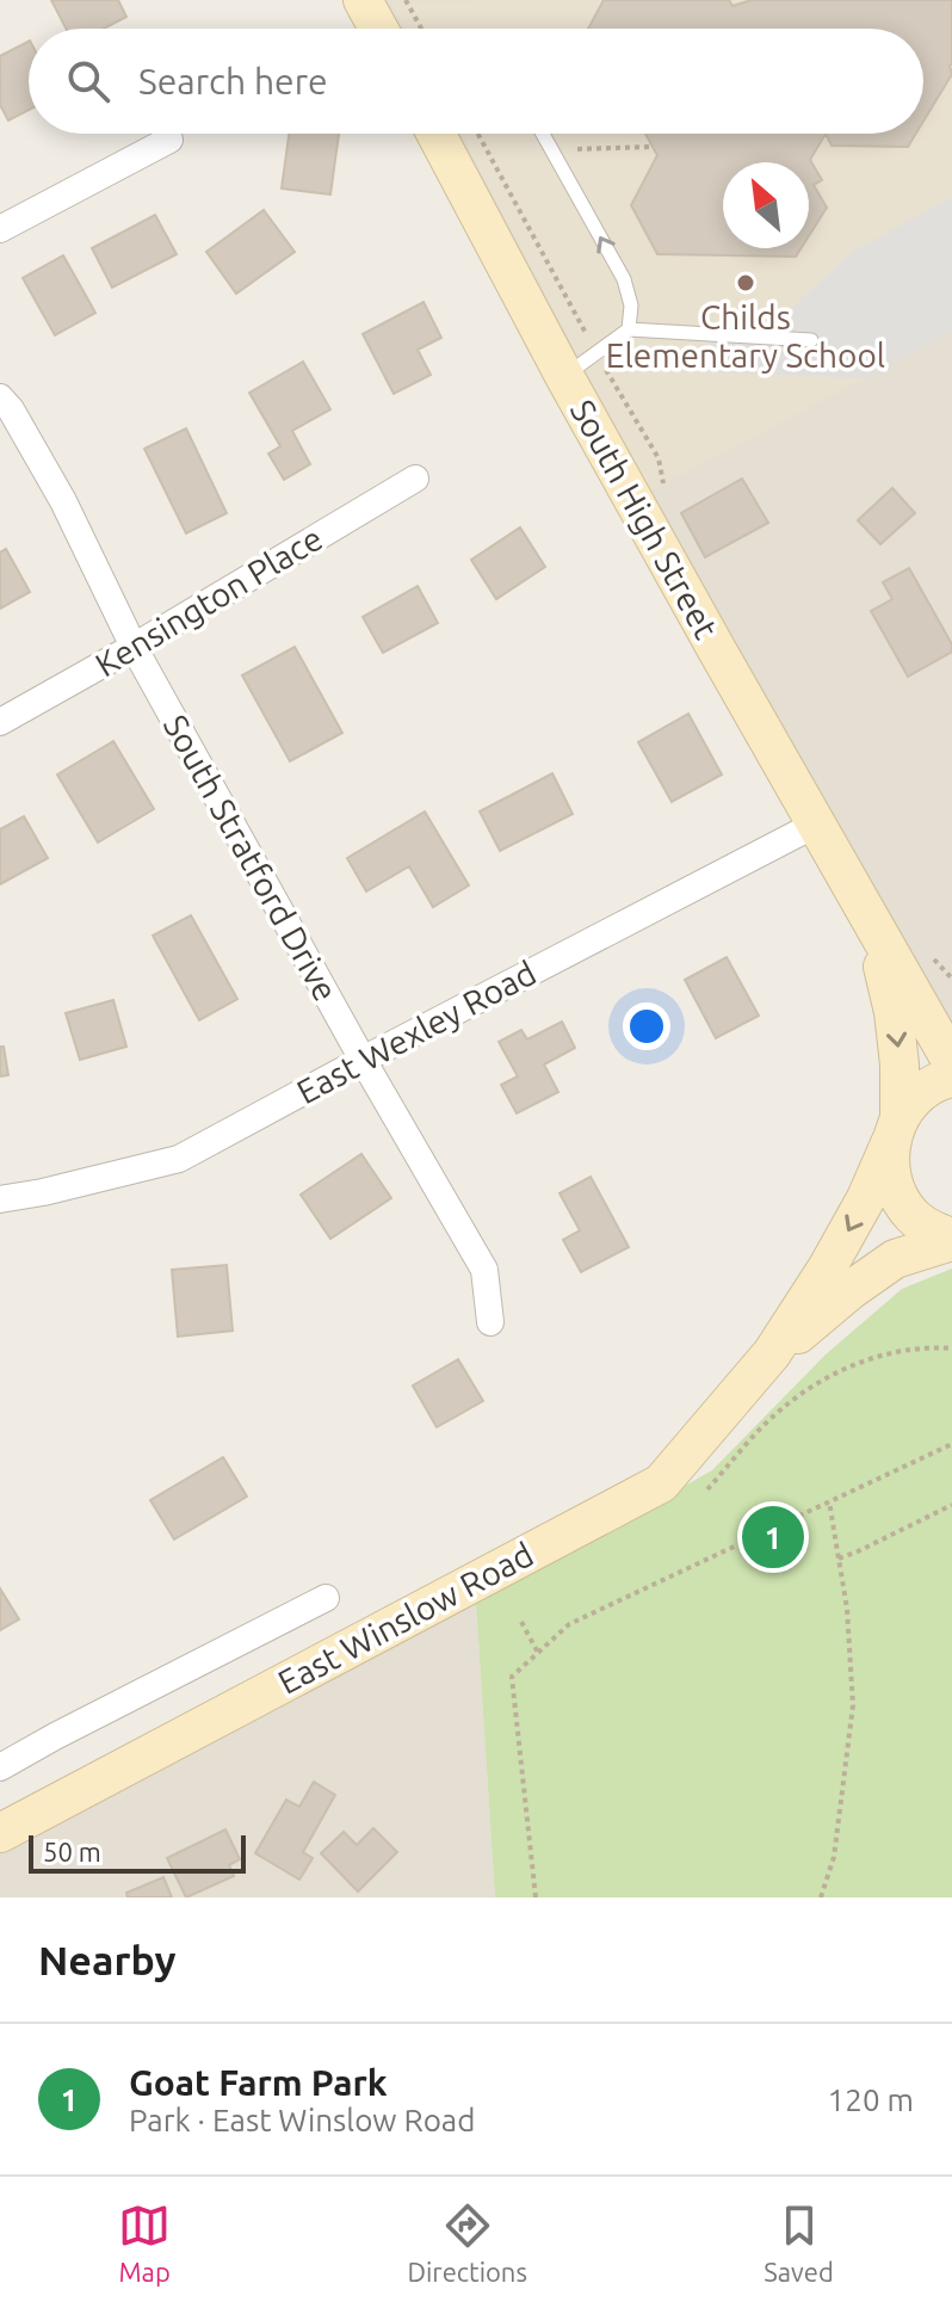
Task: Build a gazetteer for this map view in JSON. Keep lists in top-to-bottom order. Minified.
{"streets":{"main road":["South High Street","East Winslow Road"],"street":["Kensington Place","South Stratford Drive","East Wexley Road"]},"crossings":[["South High Street","East Wexley Road"],["South High Street","East Winslow Road"],["Kensington Place","South Stratford Drive"],["South Stratford Drive","East Wexley Road"]],"places":["Childs Elementary School"],"scale_bar":"50 m","north":"top left","page":{"search":"Search here","pins":"1","scale":"50 m","heading":"Nearby","list":[{"mark":"1","name":"Goat Farm Park","note":"Park · East Winslow Road","value":"120 m"}],"nav":["Map","Directions","Saved"]}}
